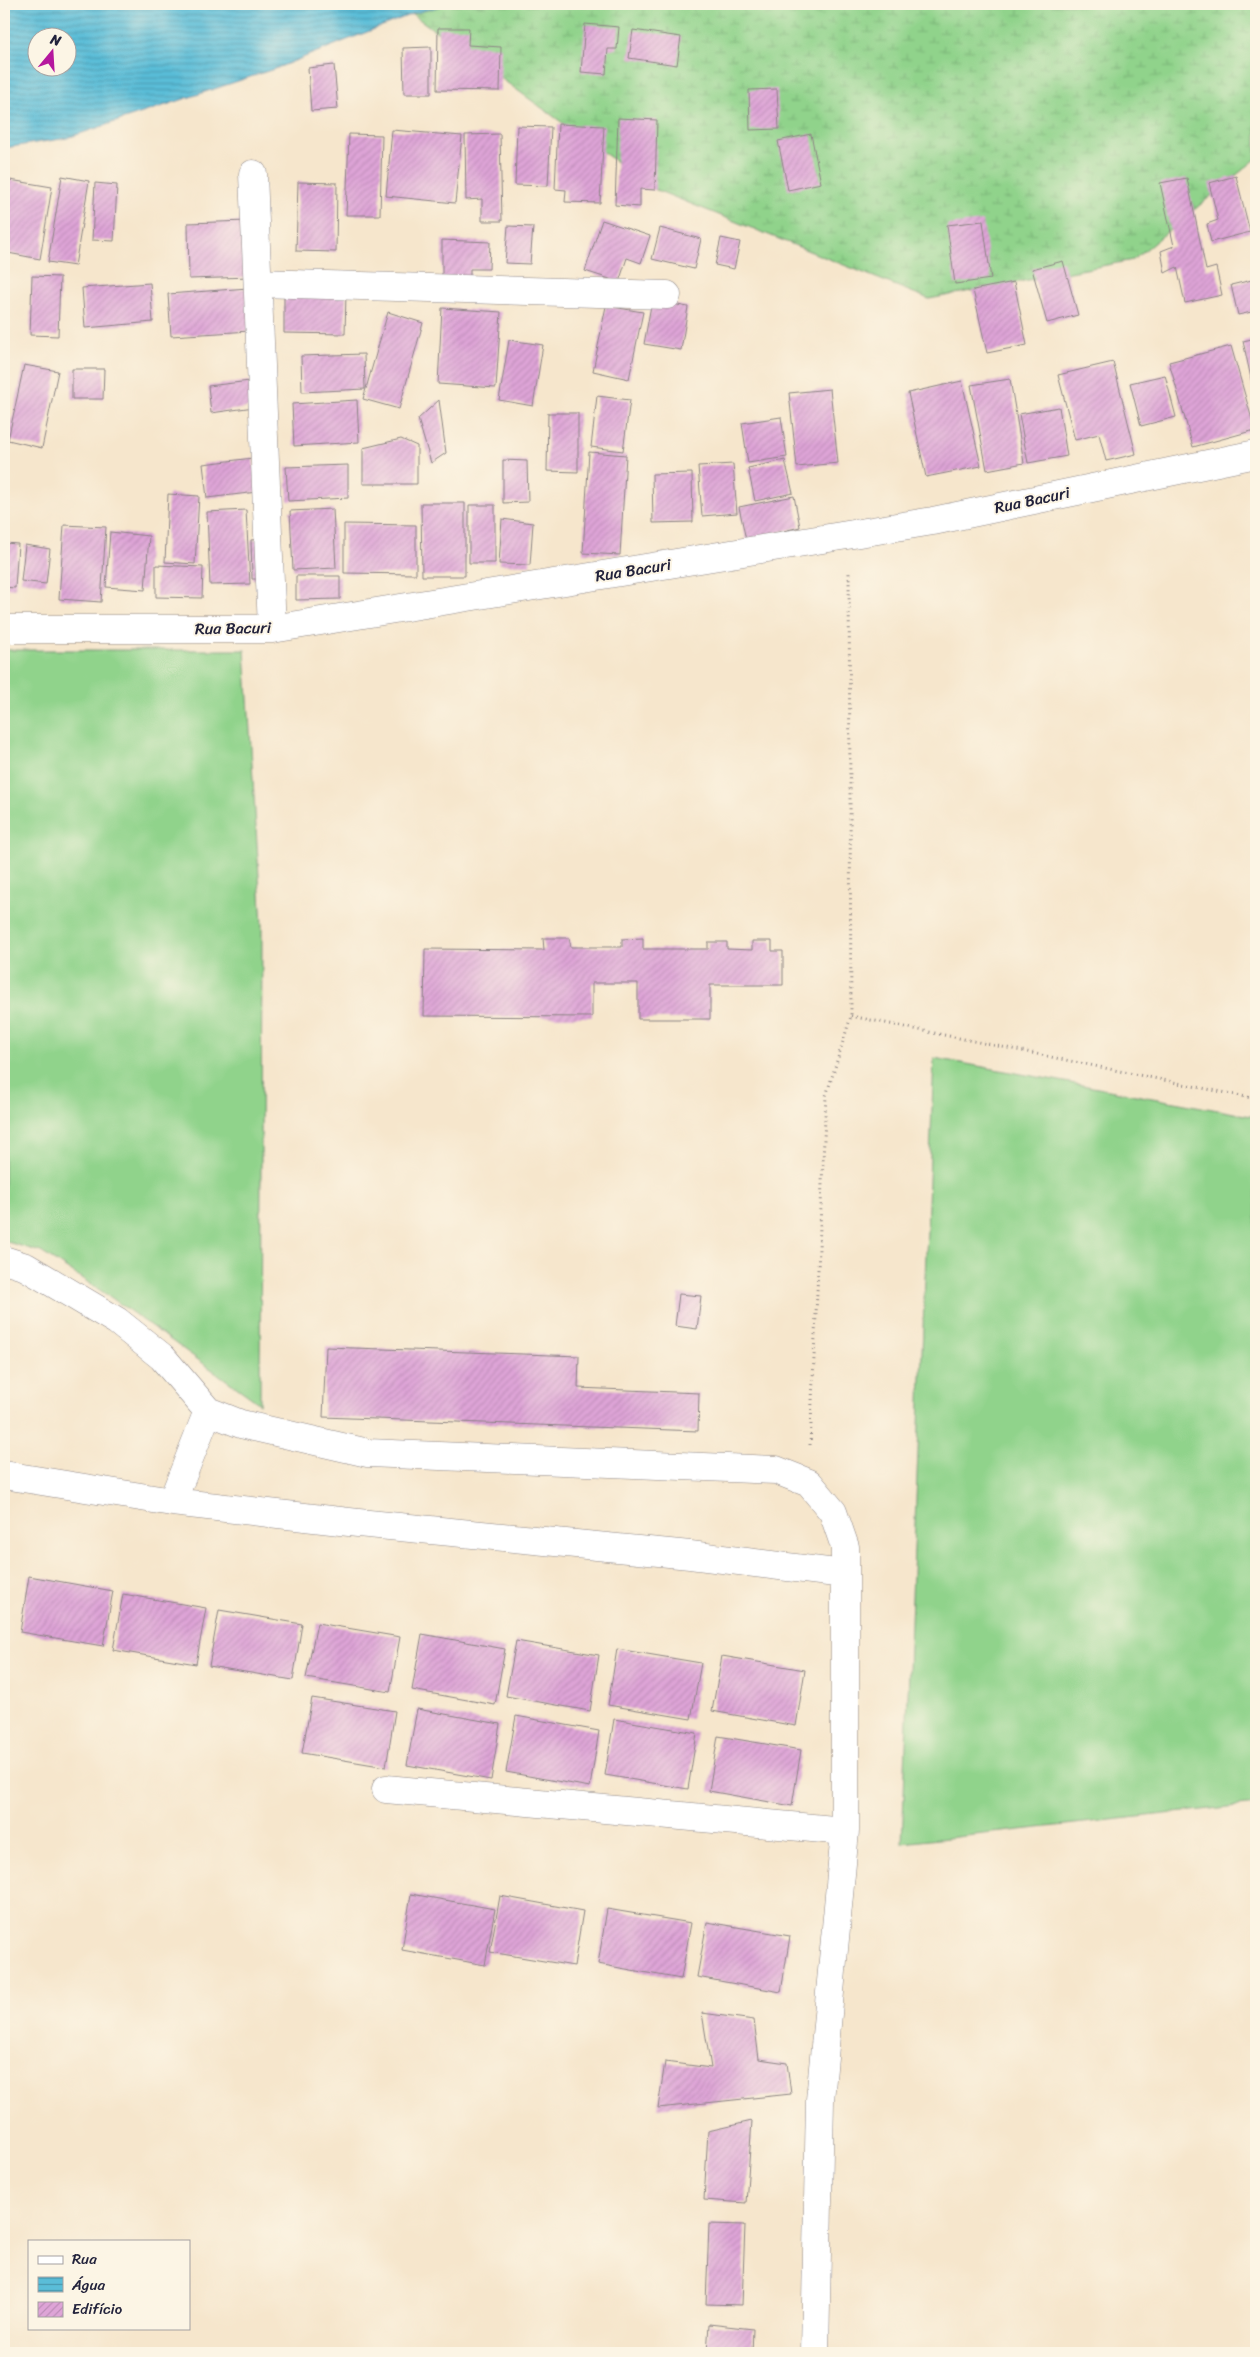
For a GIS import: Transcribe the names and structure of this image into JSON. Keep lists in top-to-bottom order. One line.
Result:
{"streets":{"street":["Rua Bacuri"]},"legend":["Rua","Água","Edifício"],"north":"top"}
